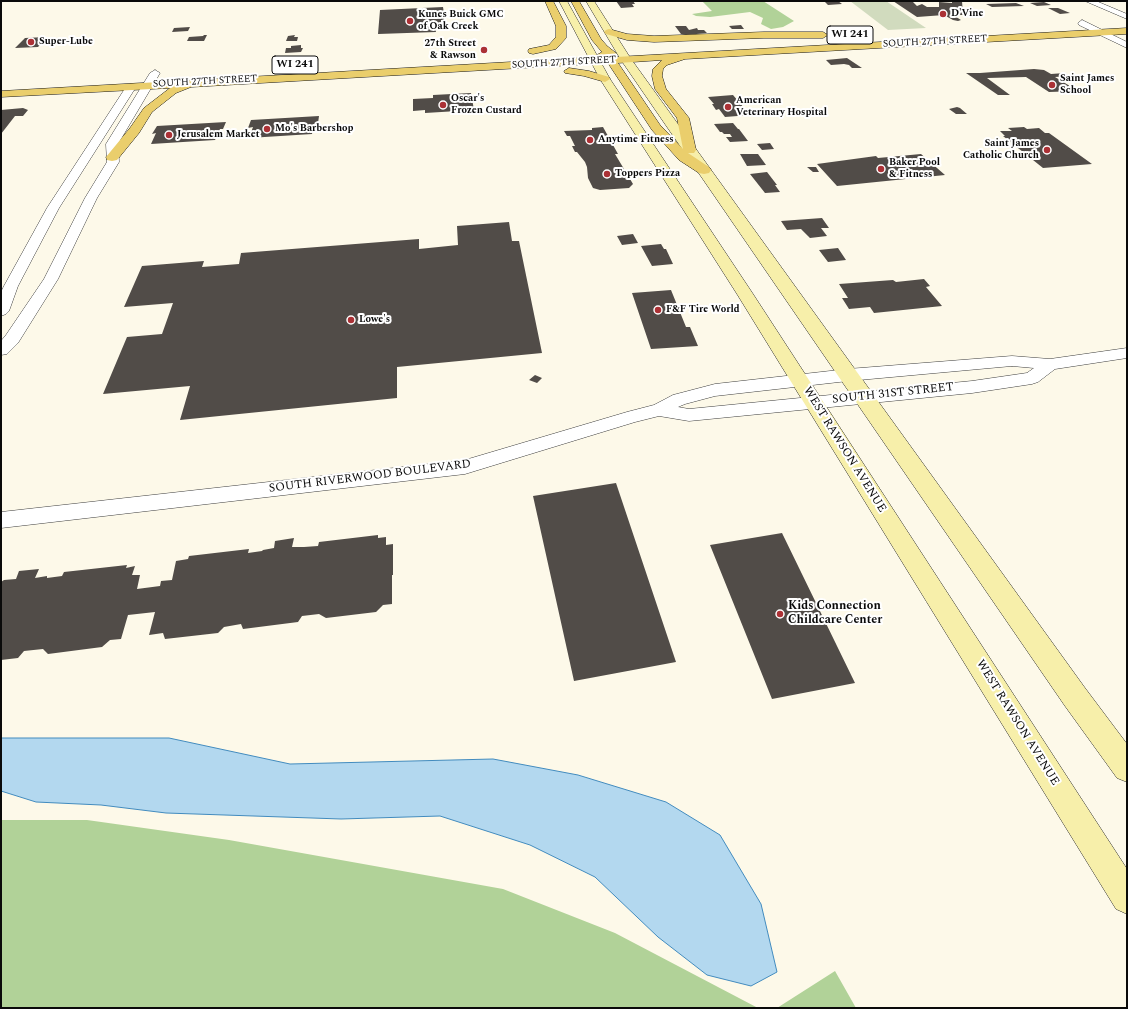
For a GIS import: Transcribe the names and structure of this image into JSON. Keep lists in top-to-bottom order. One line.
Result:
{"streets":{"main road":["WI 241","SOUTH 27TH STREET","WEST RAWSON AVENUE"],"street":["SOUTH 31ST STREET","SOUTH RIVERWOOD BOULEVARD"]},"crossings":[["SOUTH 27TH STREET","WEST RAWSON AVENUE"],["SOUTH 31ST STREET","WEST RAWSON AVENUE"],["SOUTH 31ST STREET","SOUTH RIVERWOOD BOULEVARD"],["WEST RAWSON AVENUE","SOUTH RIVERWOOD BOULEVARD"]],"places":["D'Vine","Kunes Buick GMC of Oak Creek","Super-Lube","27th Street & Rawson","Saint James School","Oscar's Frozen Custard","American Veterinary Hospital","Mo's Barbershop","Jerusalem Market","Anytime Fitness","Saint James Catholic Church","Baker Pool & Fitness","Toppers Pizza","F&F Tire World","Lowe's","Kids Connection Childcare Center"]}
